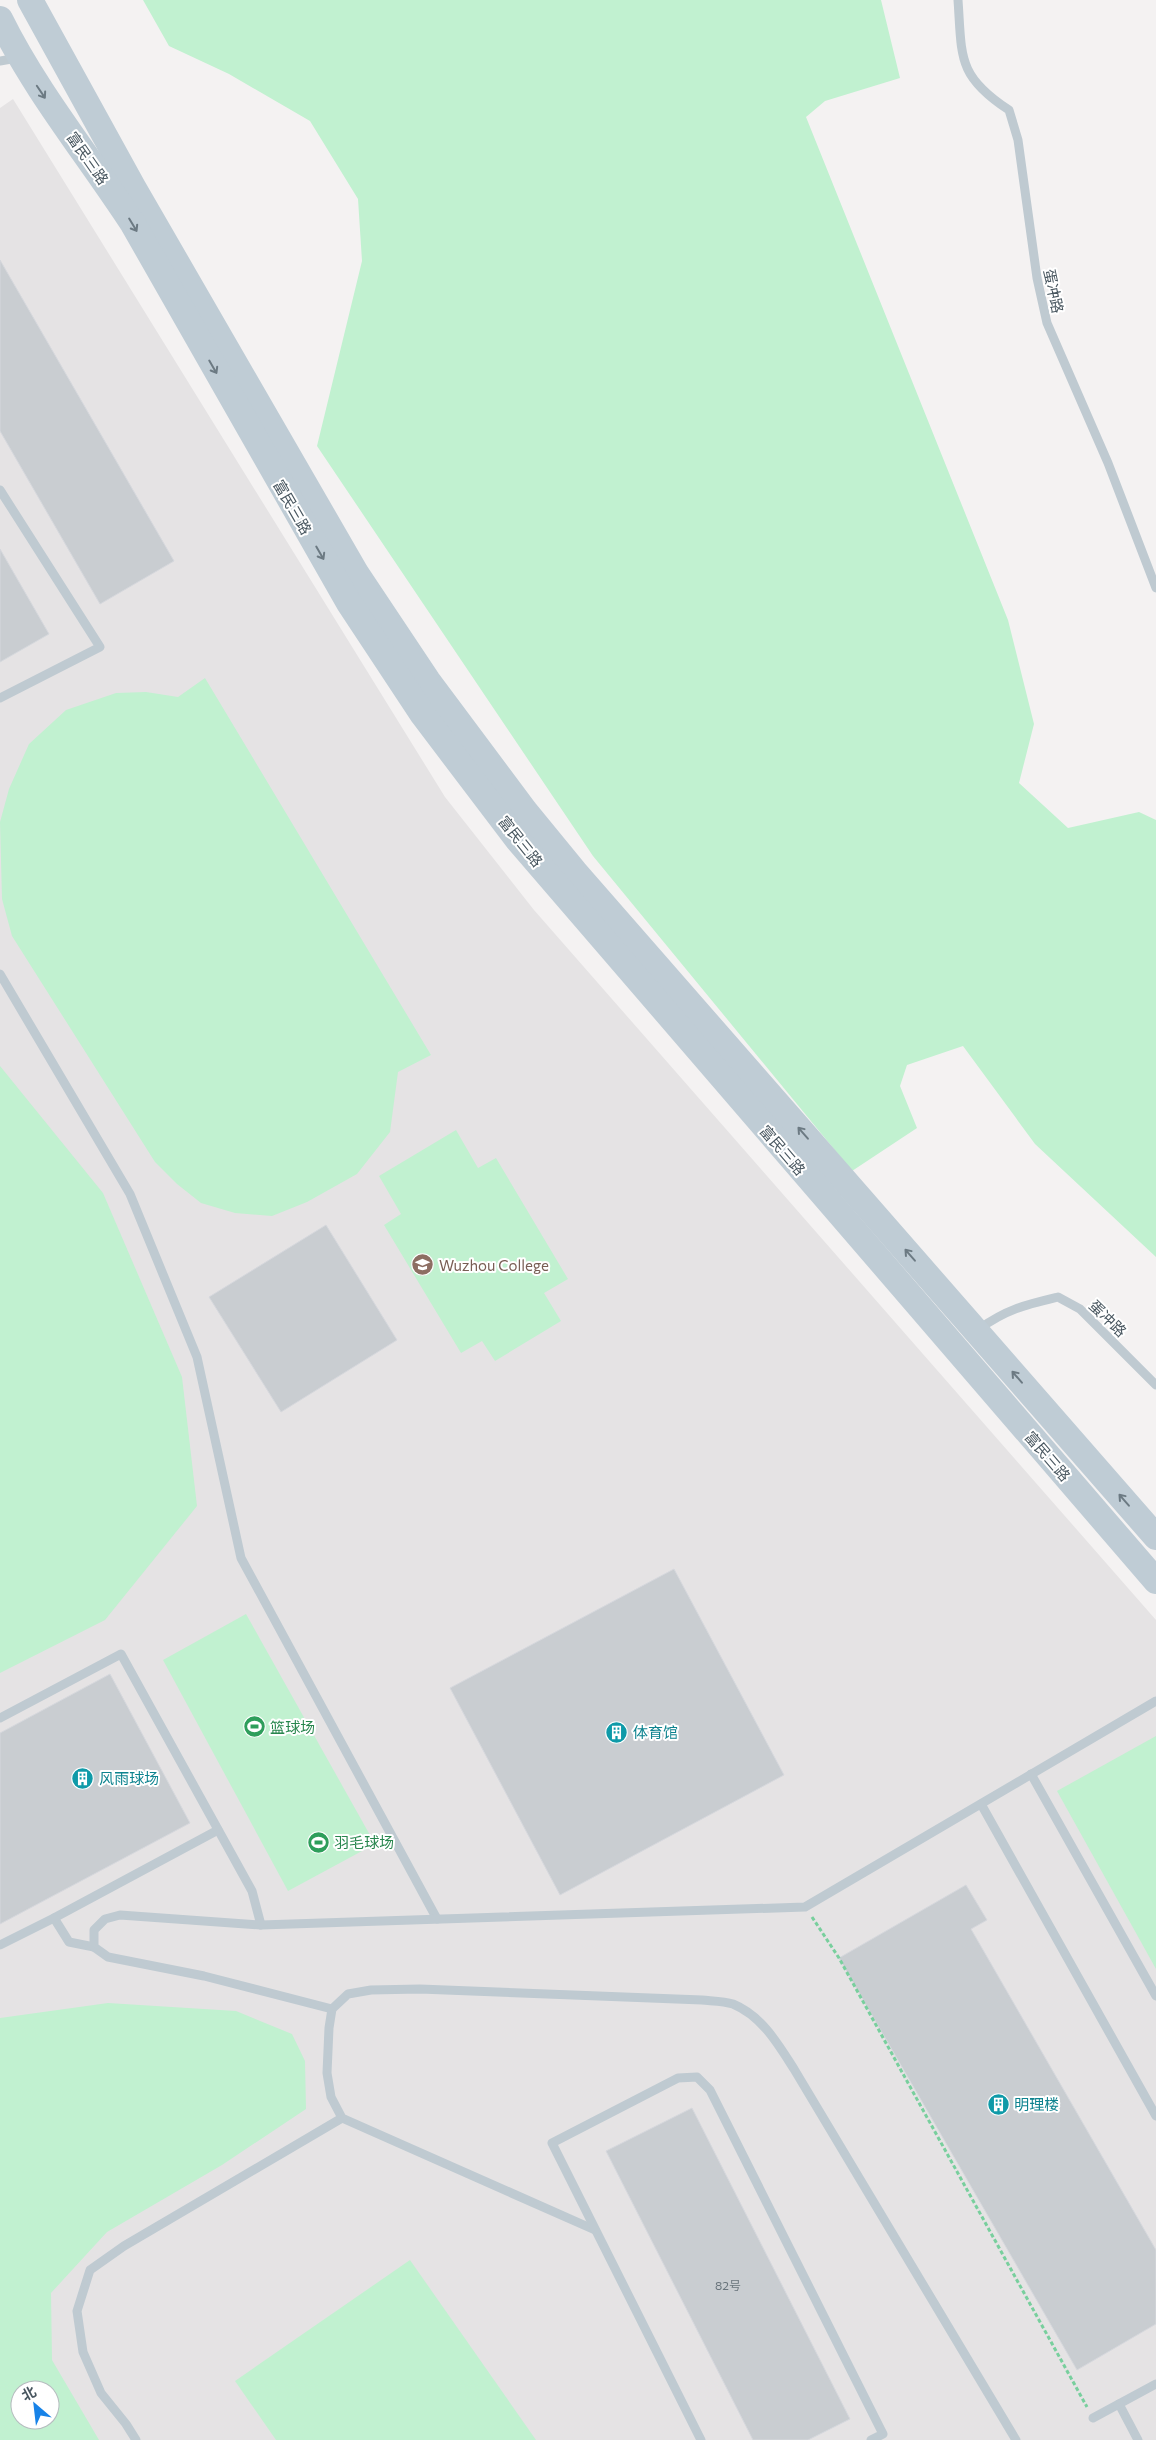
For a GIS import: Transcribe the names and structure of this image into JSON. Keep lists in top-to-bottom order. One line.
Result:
{"streets":{"main road":["富民三路"],"lane":["蛋冲路"]},"crossings":[["富民三路","蛋冲路"]],"places":{"school or university":["Wuzhou College"],"sports":["篮球场","羽毛球场"],"building":["体育馆","风雨球场","明理楼"]},"house_numbers":["82号"],"north":"top left"}
